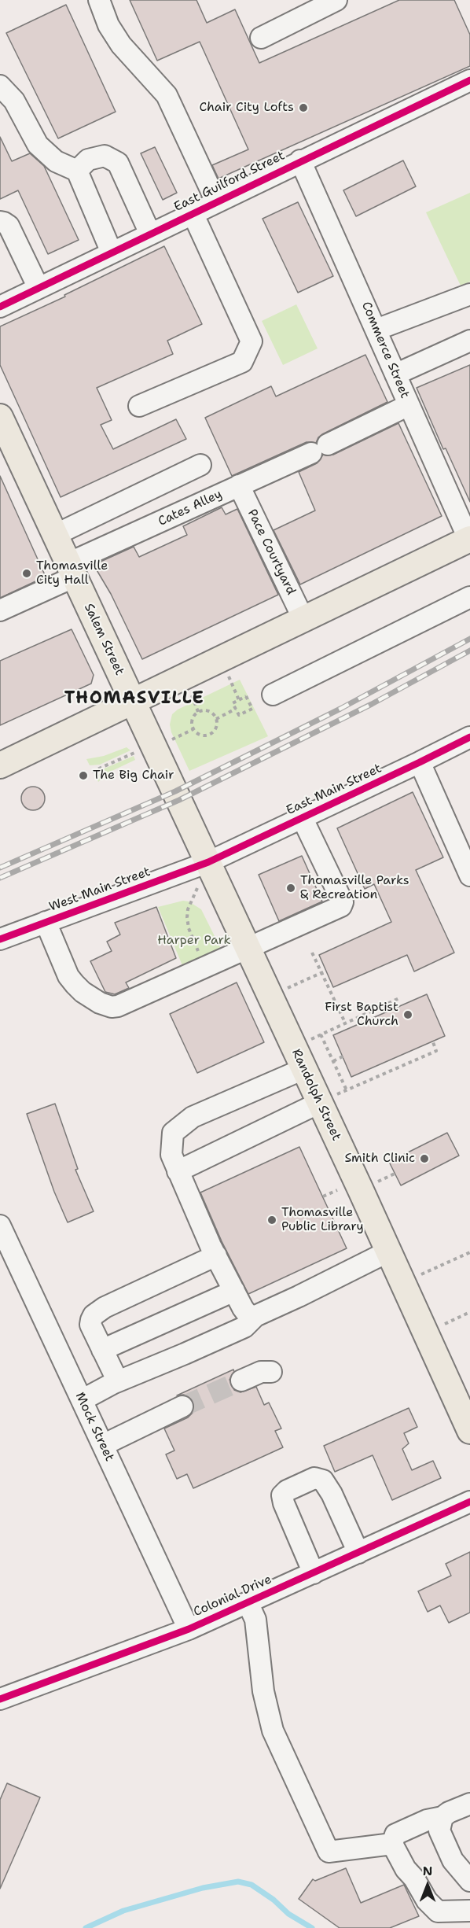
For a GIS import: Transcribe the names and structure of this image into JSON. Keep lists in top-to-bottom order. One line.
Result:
{"streets":{"main road":["Salem Street","Randolph Street"],"street":["East Guilford Street","Commerce Street","Cates Alley","Pace Courtyard","East Main Street","West Main Street","Mock Street","Colonial Drive"]},"crossings":[["East Guilford Street","Commerce Street"],["Commerce Street","Cates Alley"],["Cates Alley","Pace Courtyard"],["Cates Alley","Salem Street"],["Salem Street","East Main Street"],["Salem Street","West Main Street"],["Salem Street","Randolph Street"],["East Main Street","West Main Street"],["East Main Street","Randolph Street"],["West Main Street","Randolph Street"],["Mock Street","Colonial Drive"]],"districts":["THOMASVILLE"],"parks":["Harper Park"],"places":["Chair City Lofts","Thomasville City Hall","The Big Chair","Thomasville Parks & Recreation","First Baptist Church","Smith Clinic","Thomasville Public Library"],"north":"top"}
